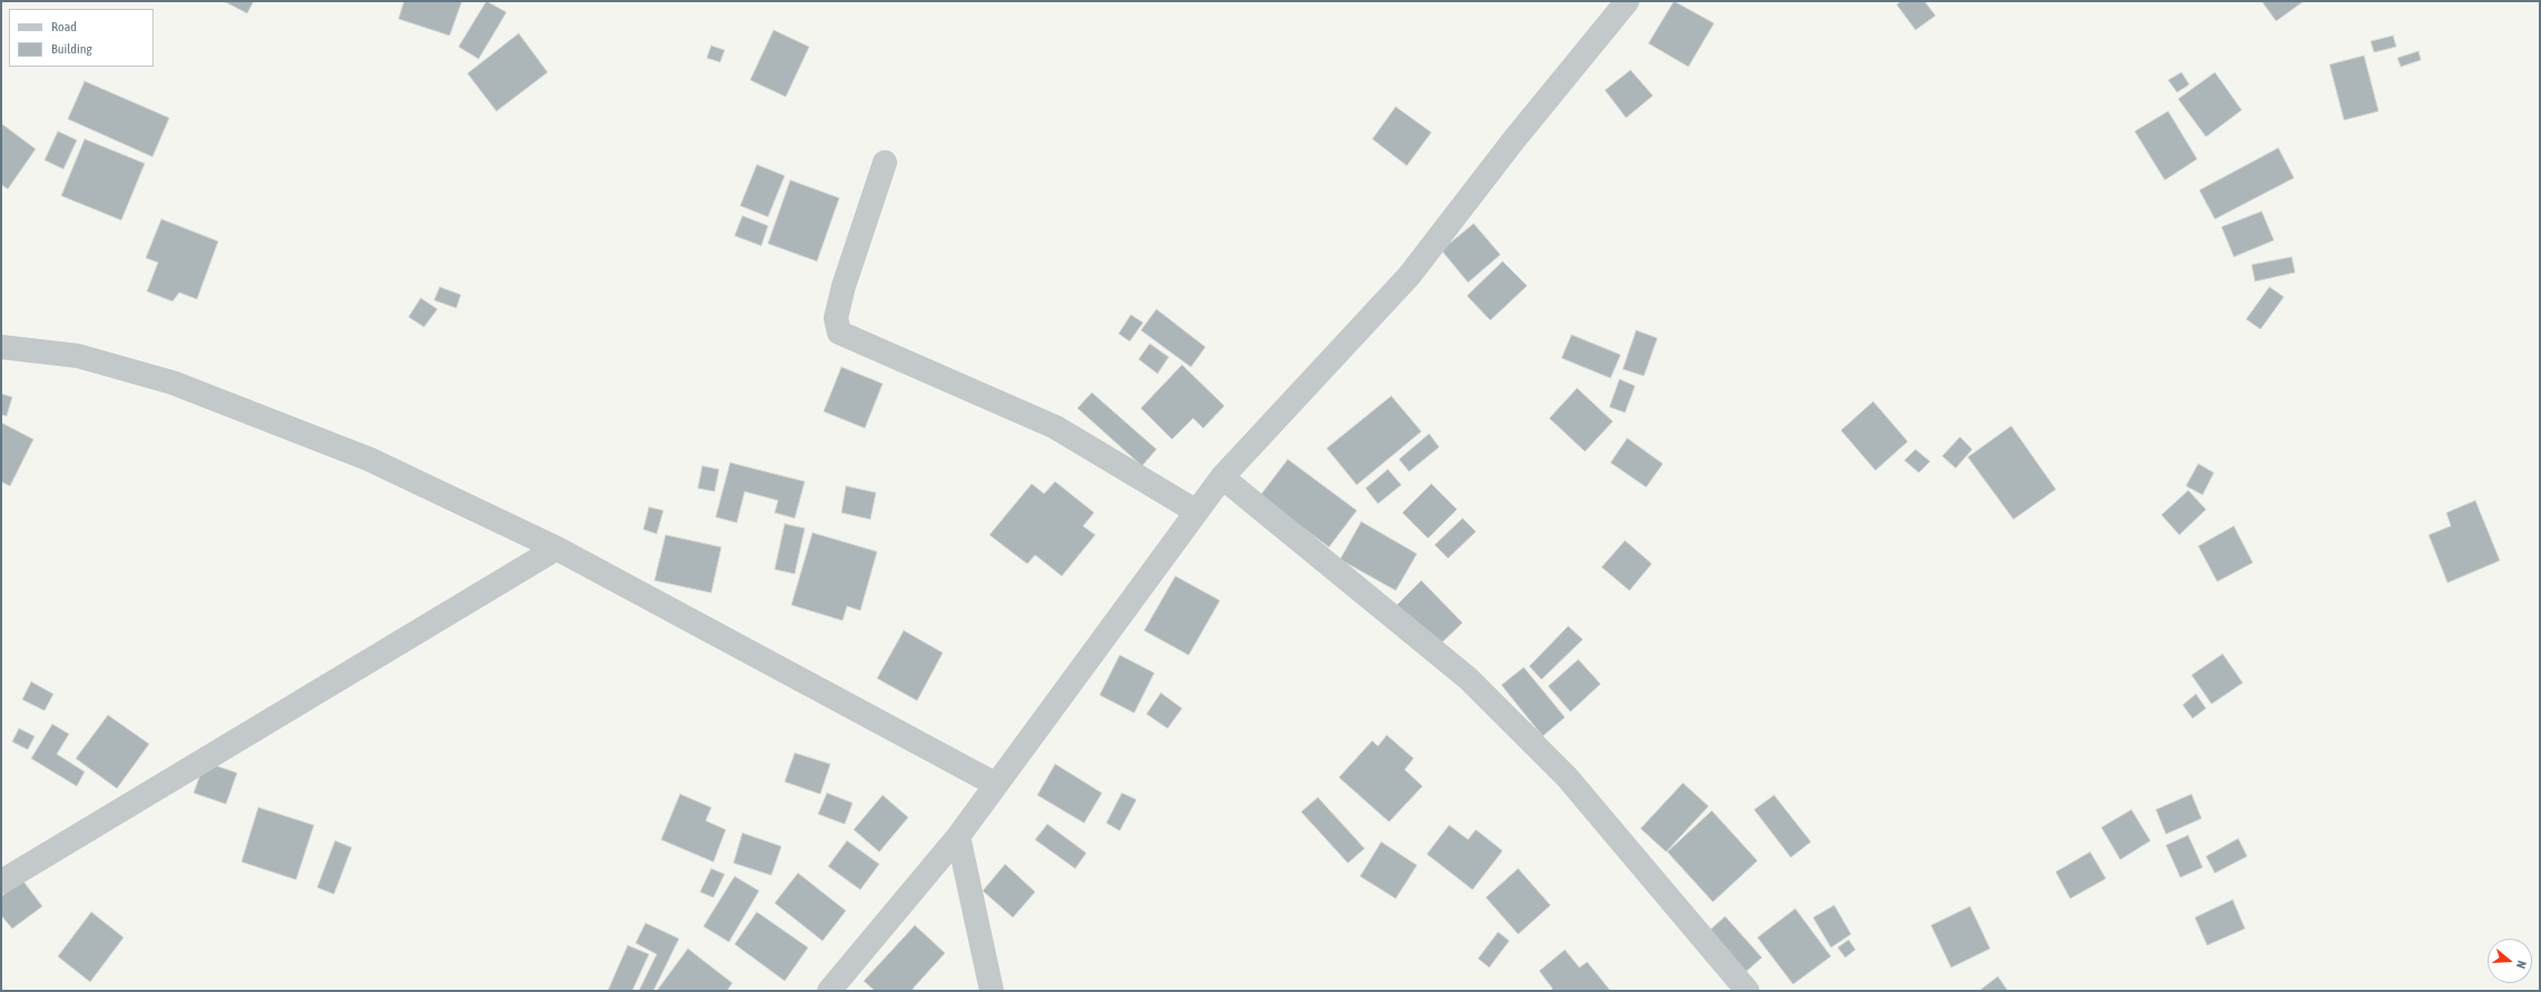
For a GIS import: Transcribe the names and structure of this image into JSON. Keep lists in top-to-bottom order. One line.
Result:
{"legend":["Road","Building"],"north":"right"}
